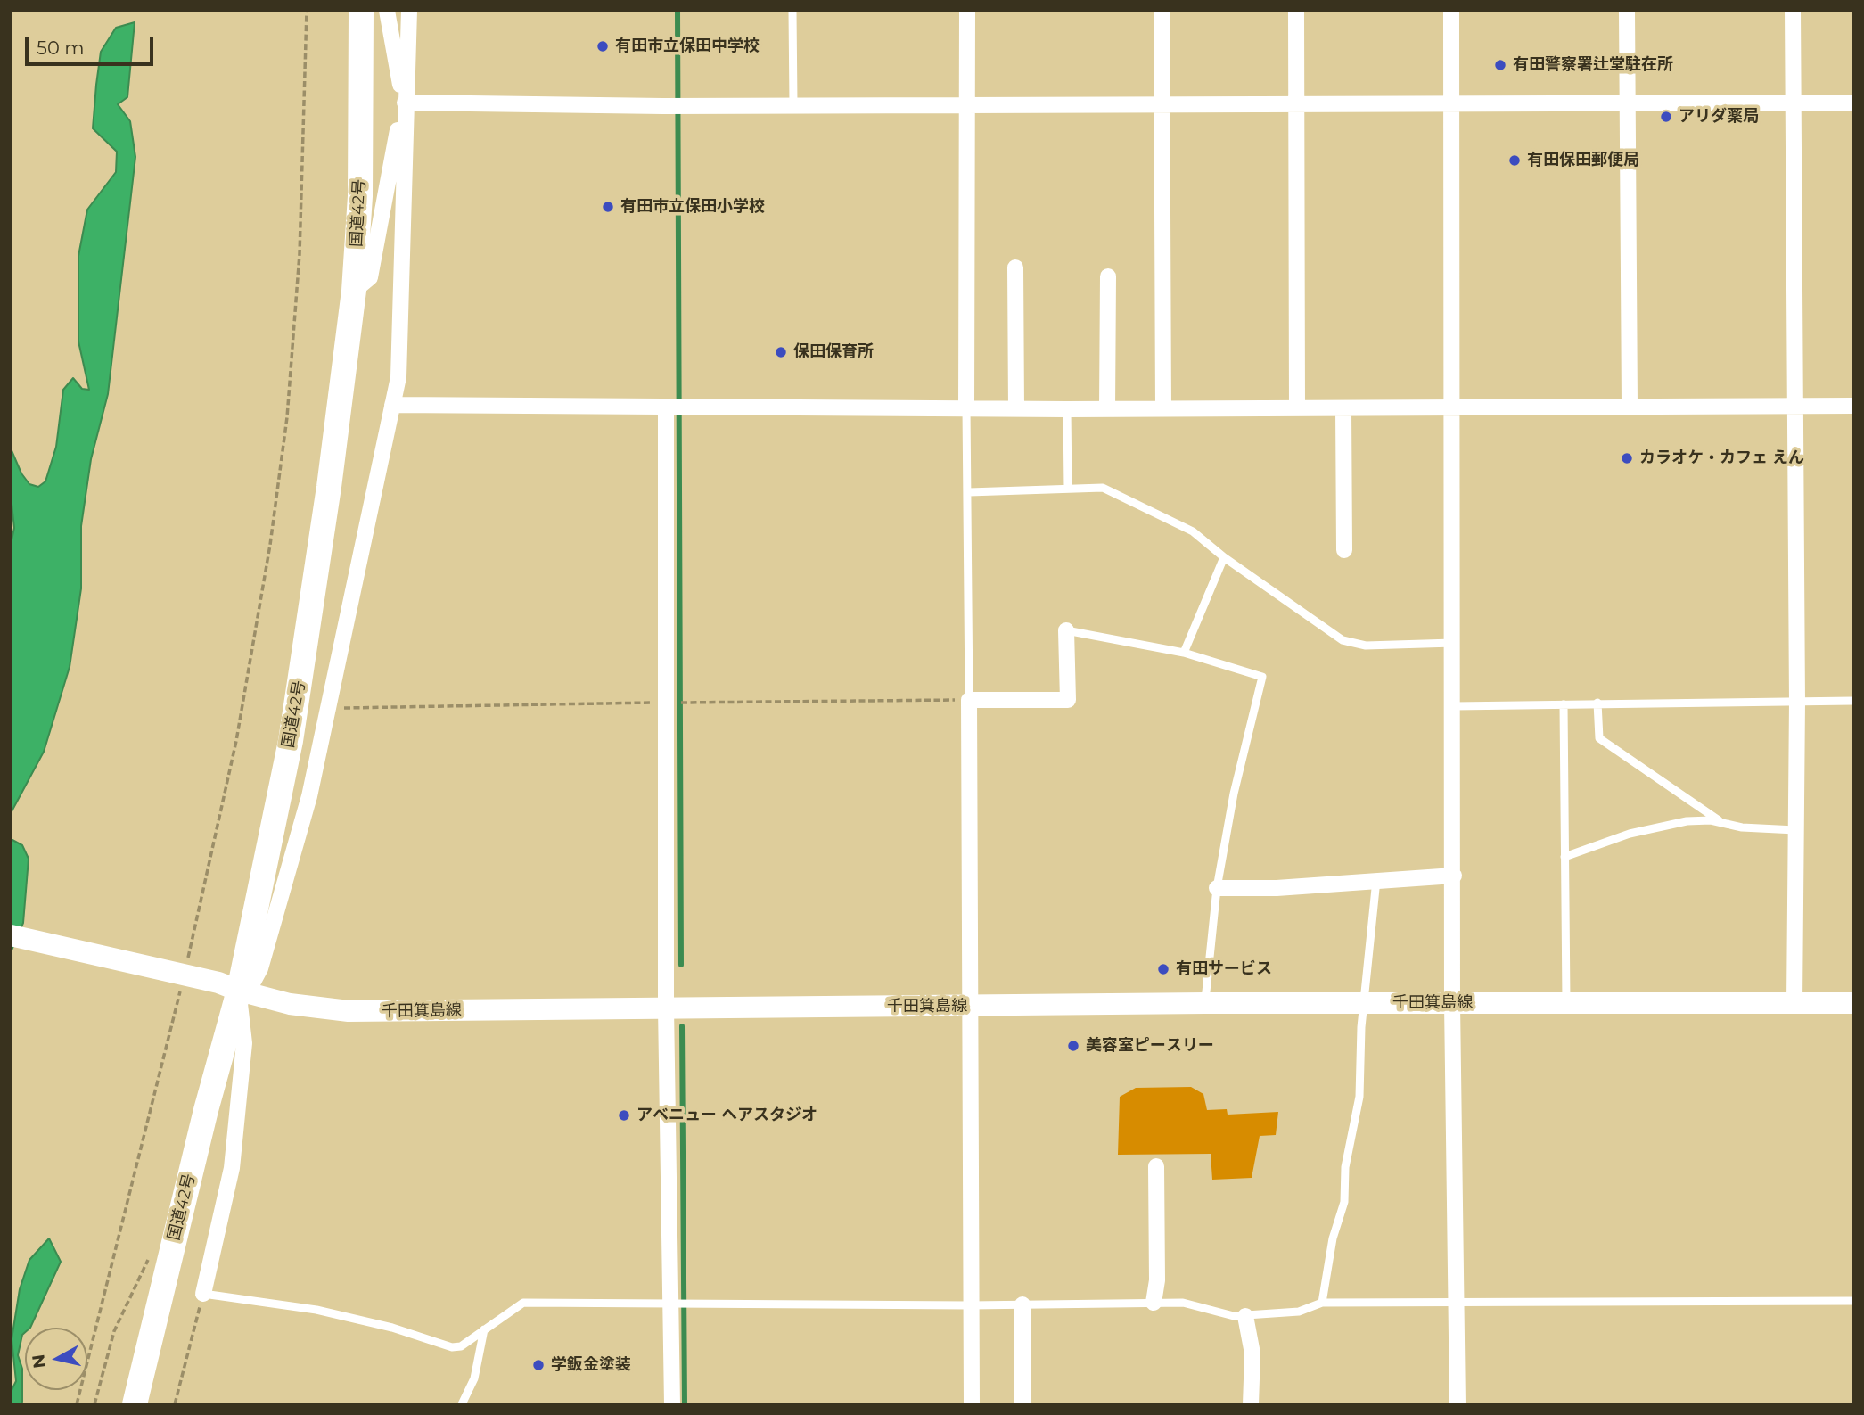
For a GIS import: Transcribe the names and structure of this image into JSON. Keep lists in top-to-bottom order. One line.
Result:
{"streets":{"highway":["国道42号"],"main road":["千田箕島線"]},"crossings":[["国道42号","千田箕島線"]],"places":["有田市立保田中学校","有田警察署辻堂駐在所","アリダ薬局","有田保田郵便局","有田市立保田小学校","保田保育所","カラオケ・カフェ えん","有田サービス","美容室ピースリー","アベニュー ヘアスタジオ","学鈑金塗装"],"scale_bar":"50 m","north":"left"}
